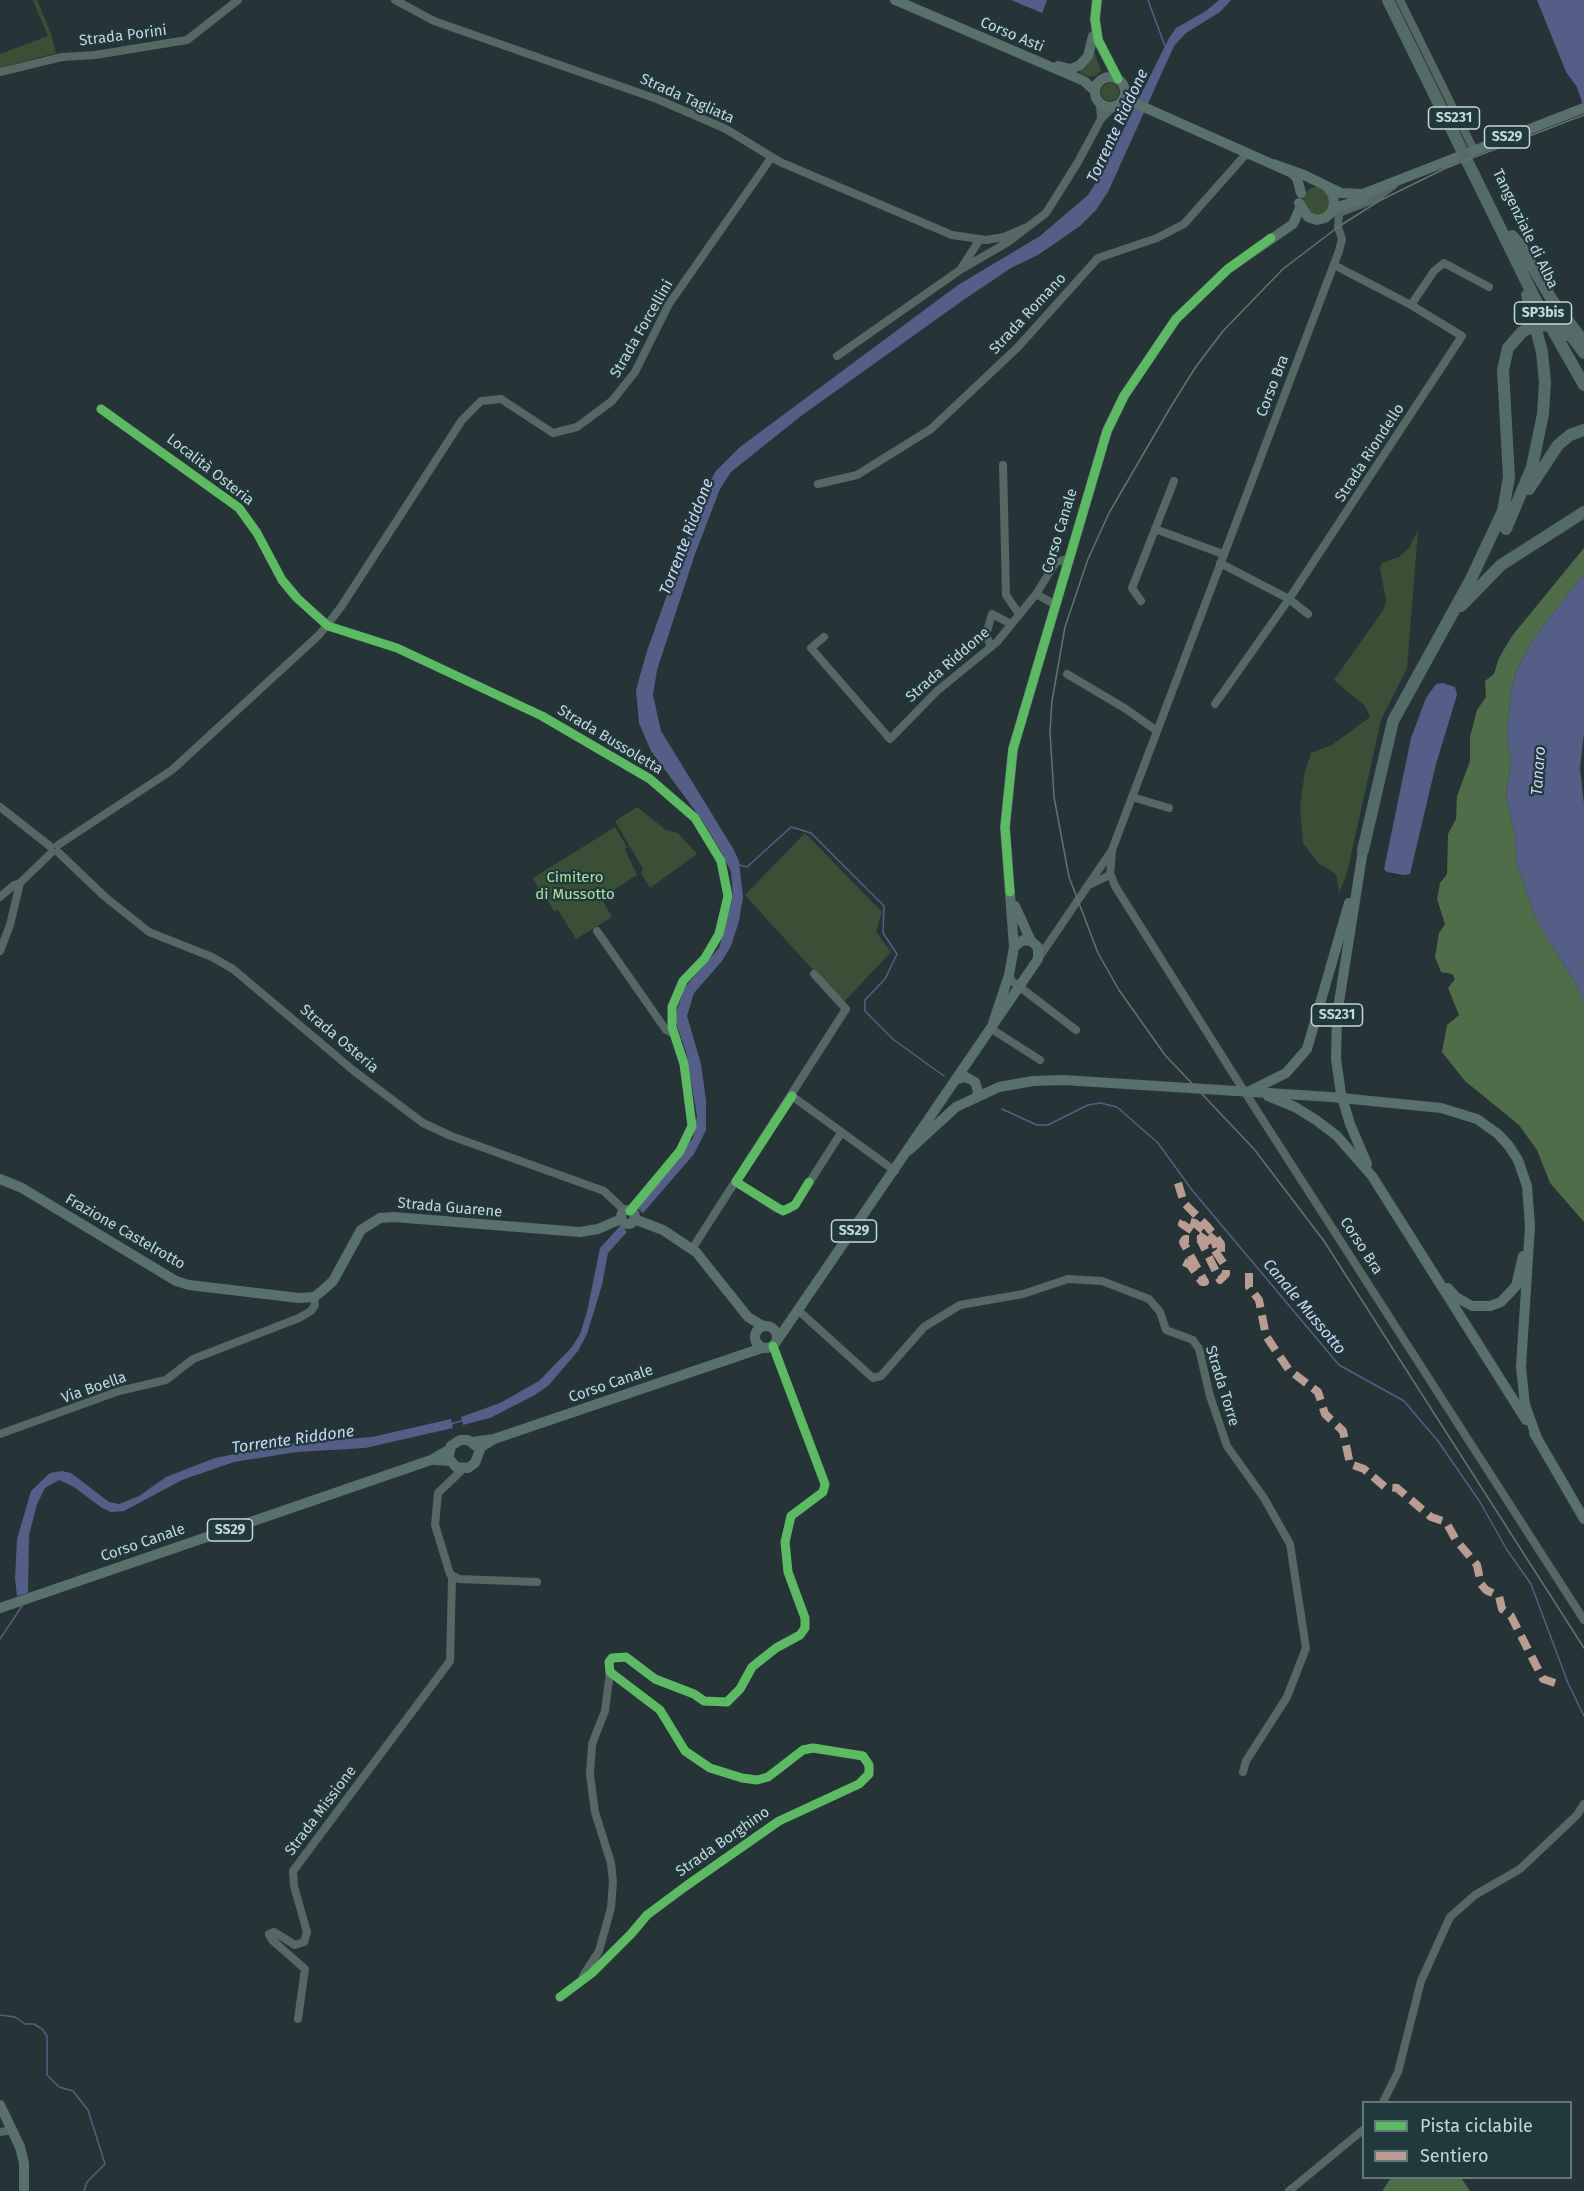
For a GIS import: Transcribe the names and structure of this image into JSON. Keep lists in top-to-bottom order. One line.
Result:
{"streets":{"highway":["SS231","Tangenziale di Alba","SP3bis"],"main road":["Corso Asti","SS29","Corso Canale","Strada Guarene","Frazione Castelrotto"],"street":["Strada Porini","Strada Tagliata","Strada Romano","Strada Forcellini","Corso Bra","Strada Riondello","Località Osteria","Strada Riddone","Strada Bussoletta","Strada Osteria","Strada Torre","Via Boella","Strada Missione","Strada Borghino"]},"crossings":[["Corso Asti","Strada Tagliata"],["Strada Tagliata","Strada Forcellini"],["SS231","Tangenziale di Alba"],["SS29","Corso Canale"],["Strada Forcellini","Località Osteria"],["Strada Forcellini","Strada Bussoletta"],["Corso Bra","Strada Riondello"],["Località Osteria","Strada Bussoletta"],["Corso Canale","Strada Riddone"],["Corso Canale","Strada Torre"],["Corso Canale","Strada Missione"],["Strada Bussoletta","Strada Osteria"],["Strada Bussoletta","Strada Guarene"],["Strada Osteria","Strada Guarene"],["Strada Guarene","Frazione Castelrotto"],["Strada Guarene","Via Boella"],["Frazione Castelrotto","Via Boella"]],"water":["Torrente Riddone","Tanaro","Canale Mussotto"],"parks":["Cimitero di Mussotto"],"legend":["Pista ciclabile","Sentiero"]}
